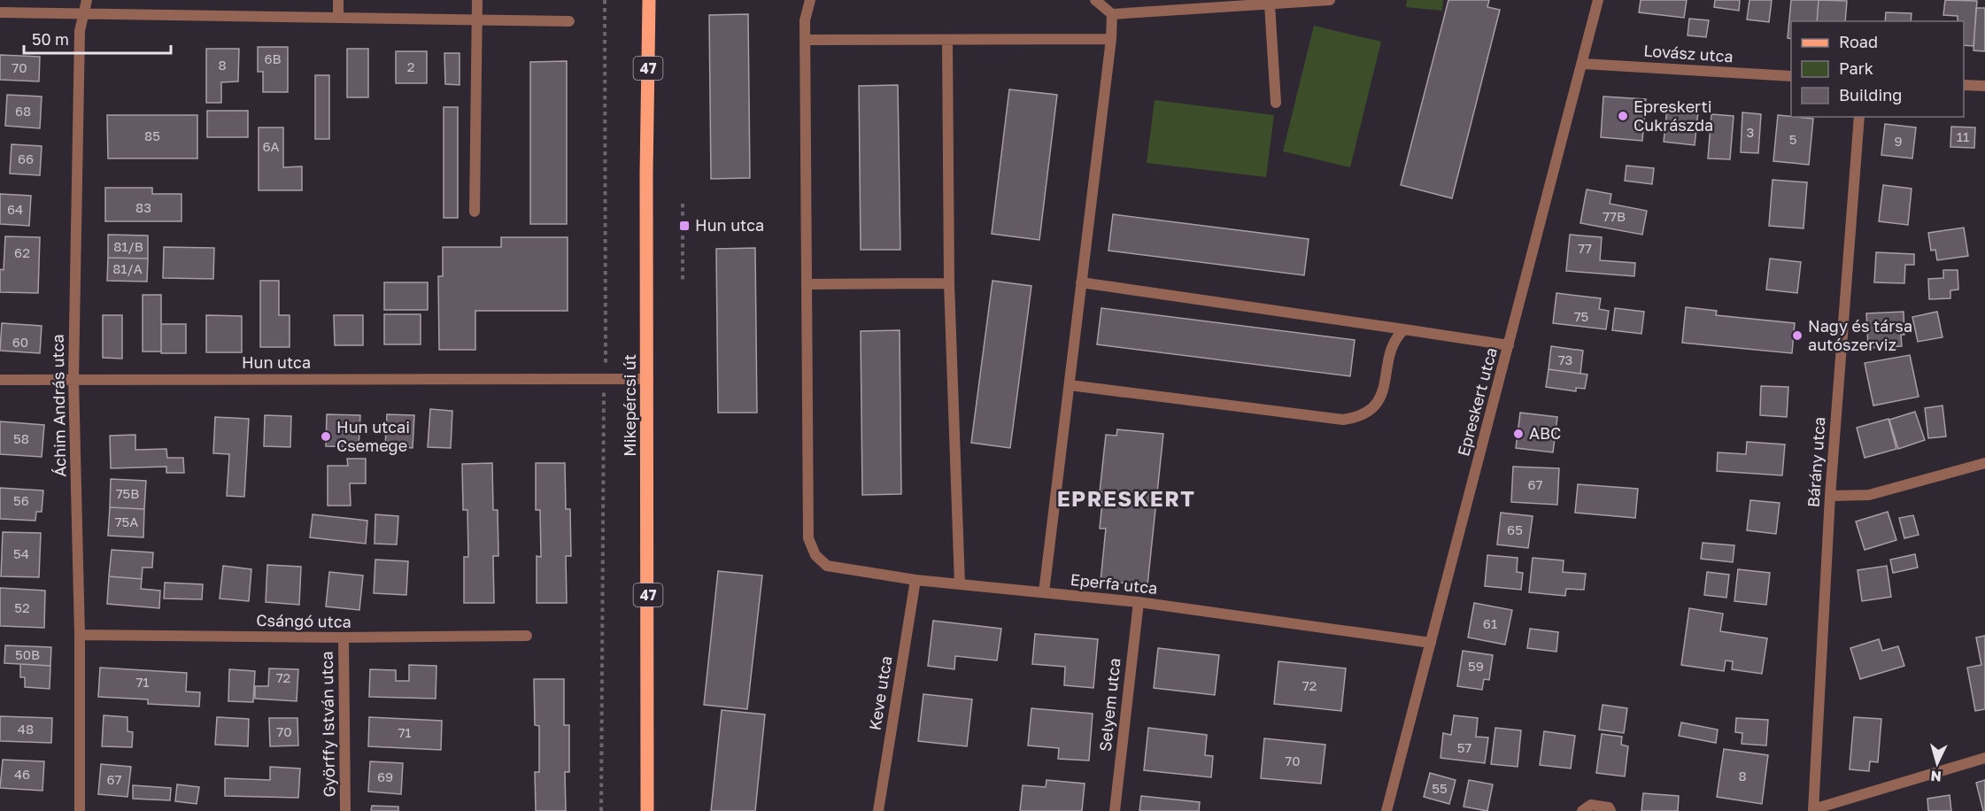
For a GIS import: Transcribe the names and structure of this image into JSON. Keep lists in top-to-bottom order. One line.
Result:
{"streets":{"main road":["47","Mikepércsi út"],"street":["Lovász utca","Hun utca","Epreskert utca","Áchim András utca","Bárány utca","Eperfa utca","Csángó utca","Keve utca","Selyem utca","Györffy István utca"]},"crossings":[["Lovász utca","Epreskert utca"],["Hun utca","Áchim András utca"],["Hun utca","Mikepércsi út"],["Epreskert utca","Eperfa utca"],["Áchim András utca","Csángó utca"],["Eperfa utca","Keve utca"],["Eperfa utca","Selyem utca"],["Csángó utca","Györffy István utca"]],"districts":["EPRESKERT"],"places":{"other":["Epreskerti Cukrászda","Nagy és társa autószerviz","ABC","Hun utcai Csemege"],"transit":["Hun utca"]},"house_numbers":["6B","8","2","70","68","3","85","11","5","9","6A","66","83","64","77B","81/B","77","62","81/A","75","60","73","58","67","75B","56","75A","65","54","52","61","50B","59","72","71","72","48","70","71","57","70","46","8","69","67","55"],"legend":["Road","Park","Building"],"scale_bar":"50 m","north":"bottom"}
